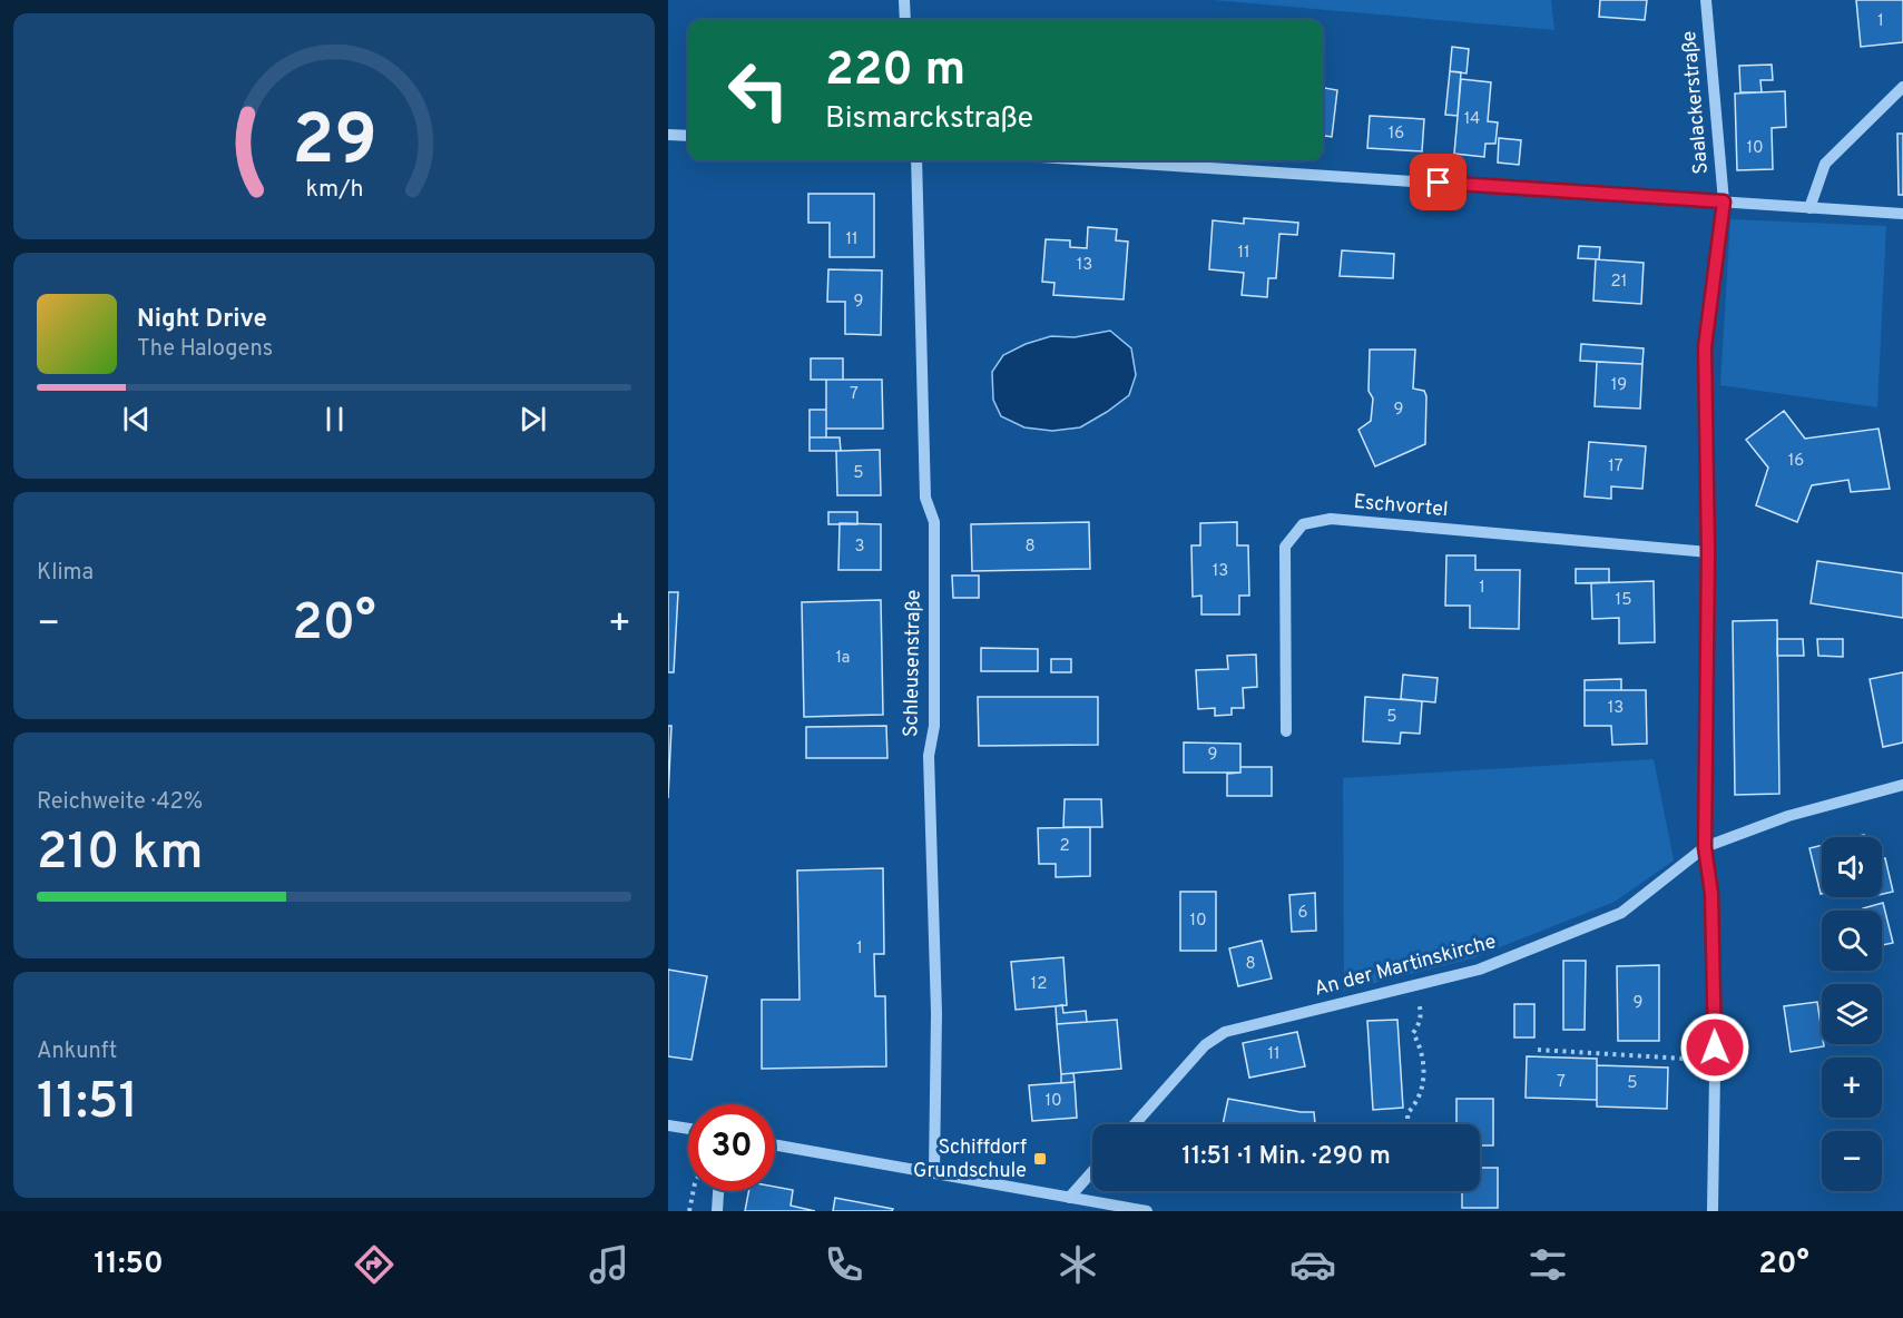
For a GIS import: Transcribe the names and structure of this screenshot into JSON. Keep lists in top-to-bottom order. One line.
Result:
{"streets":{"street":["Saalackerstraße","Eschvortel","Schleusenstraße","An der Martinskirche"]},"crossings":[["Saalackerstraße","Eschvortel"],["Saalackerstraße","An der Martinskirche"]],"places":{"transit":["Schiffdorf Grundschule"]},"house_numbers":["1","14","16","10","11","11","13","21","9","19","7","9","16","17","5","3","8","13","1","15","1a","13","5","9","2","6","10","1","8","12","9","11","7","5","10"],"page":{"turn":["220 m","Bismarckstraße"],"song":["Night Drive","The Halogens"],"tile":["Klima",["Reichweite · 42%","210 km"],["Ankunft","11:51"]],"heat":["−","20°","+"],"map_buttons":["+","−"],"limit":"30","trip":"11:51 · 1 Min. · 290 m","tabs":["11:50","20°"],"gauge":["29","km/h"]}}
